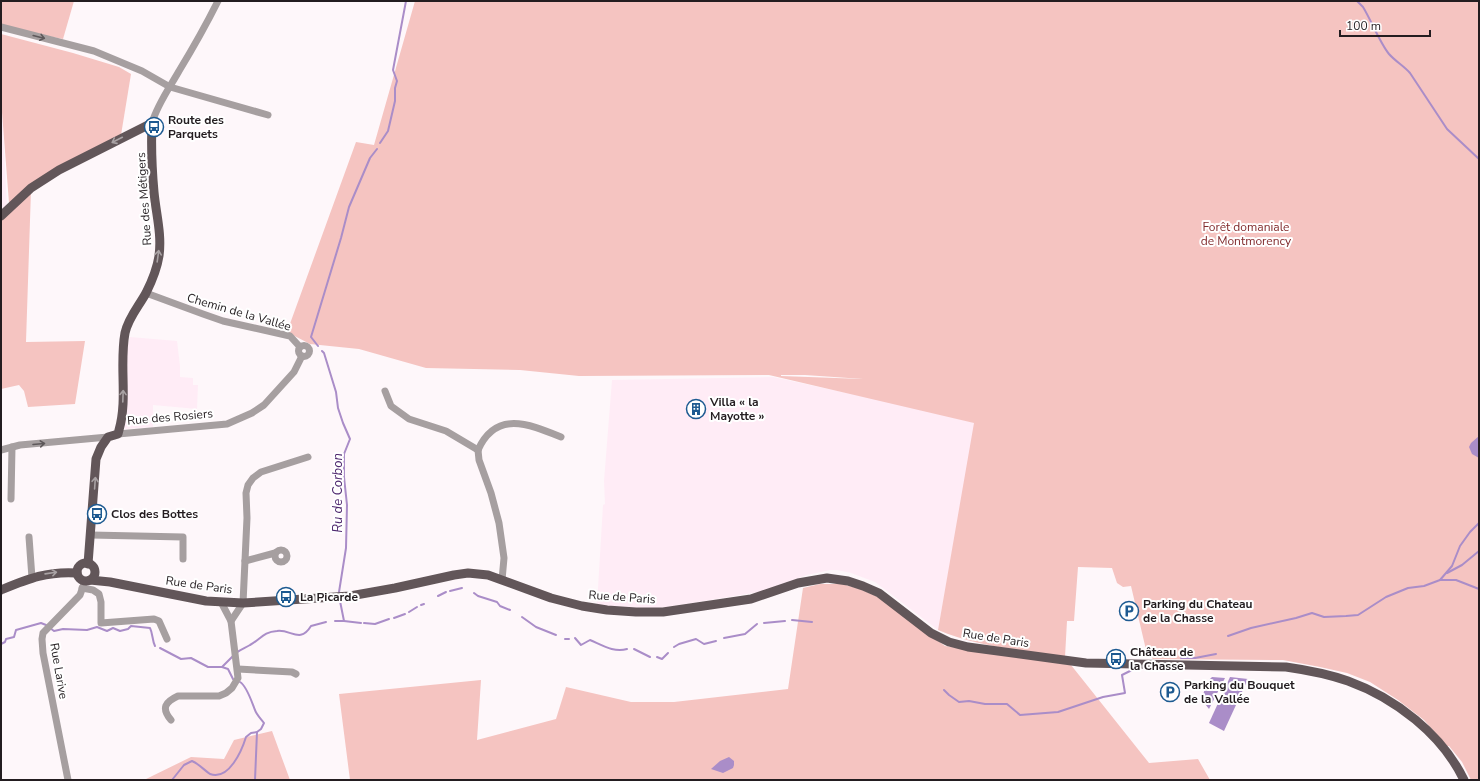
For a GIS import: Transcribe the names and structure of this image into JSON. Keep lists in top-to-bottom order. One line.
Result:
{"streets":{"main road":["Rue des Métigers","Rue des Rosiers","Rue de Paris"],"street":["Chemin de la Vallée","Rue Larive"]},"crossings":[["Rue des Métigers","Chemin de la Vallée"],["Rue des Métigers","Rue des Rosiers"],["Chemin de la Vallée","Rue des Rosiers"],["Rue de Paris","Rue Larive"]],"one_way":["Rue des Métigers"],"water":["Ru de Corbon"],"parks":["Forêt domaniale de Montmorency"],"places":{"bus stop":["Route des Parquets","Clos des Bottes","La Picarde","Château de la Chasse"],"building":["Villa « la Mayotte »"],"parking":["Parking du Chateau de la Chasse","Parking du Bouquet de la Vallée"]},"scale_bar":"100 m"}
